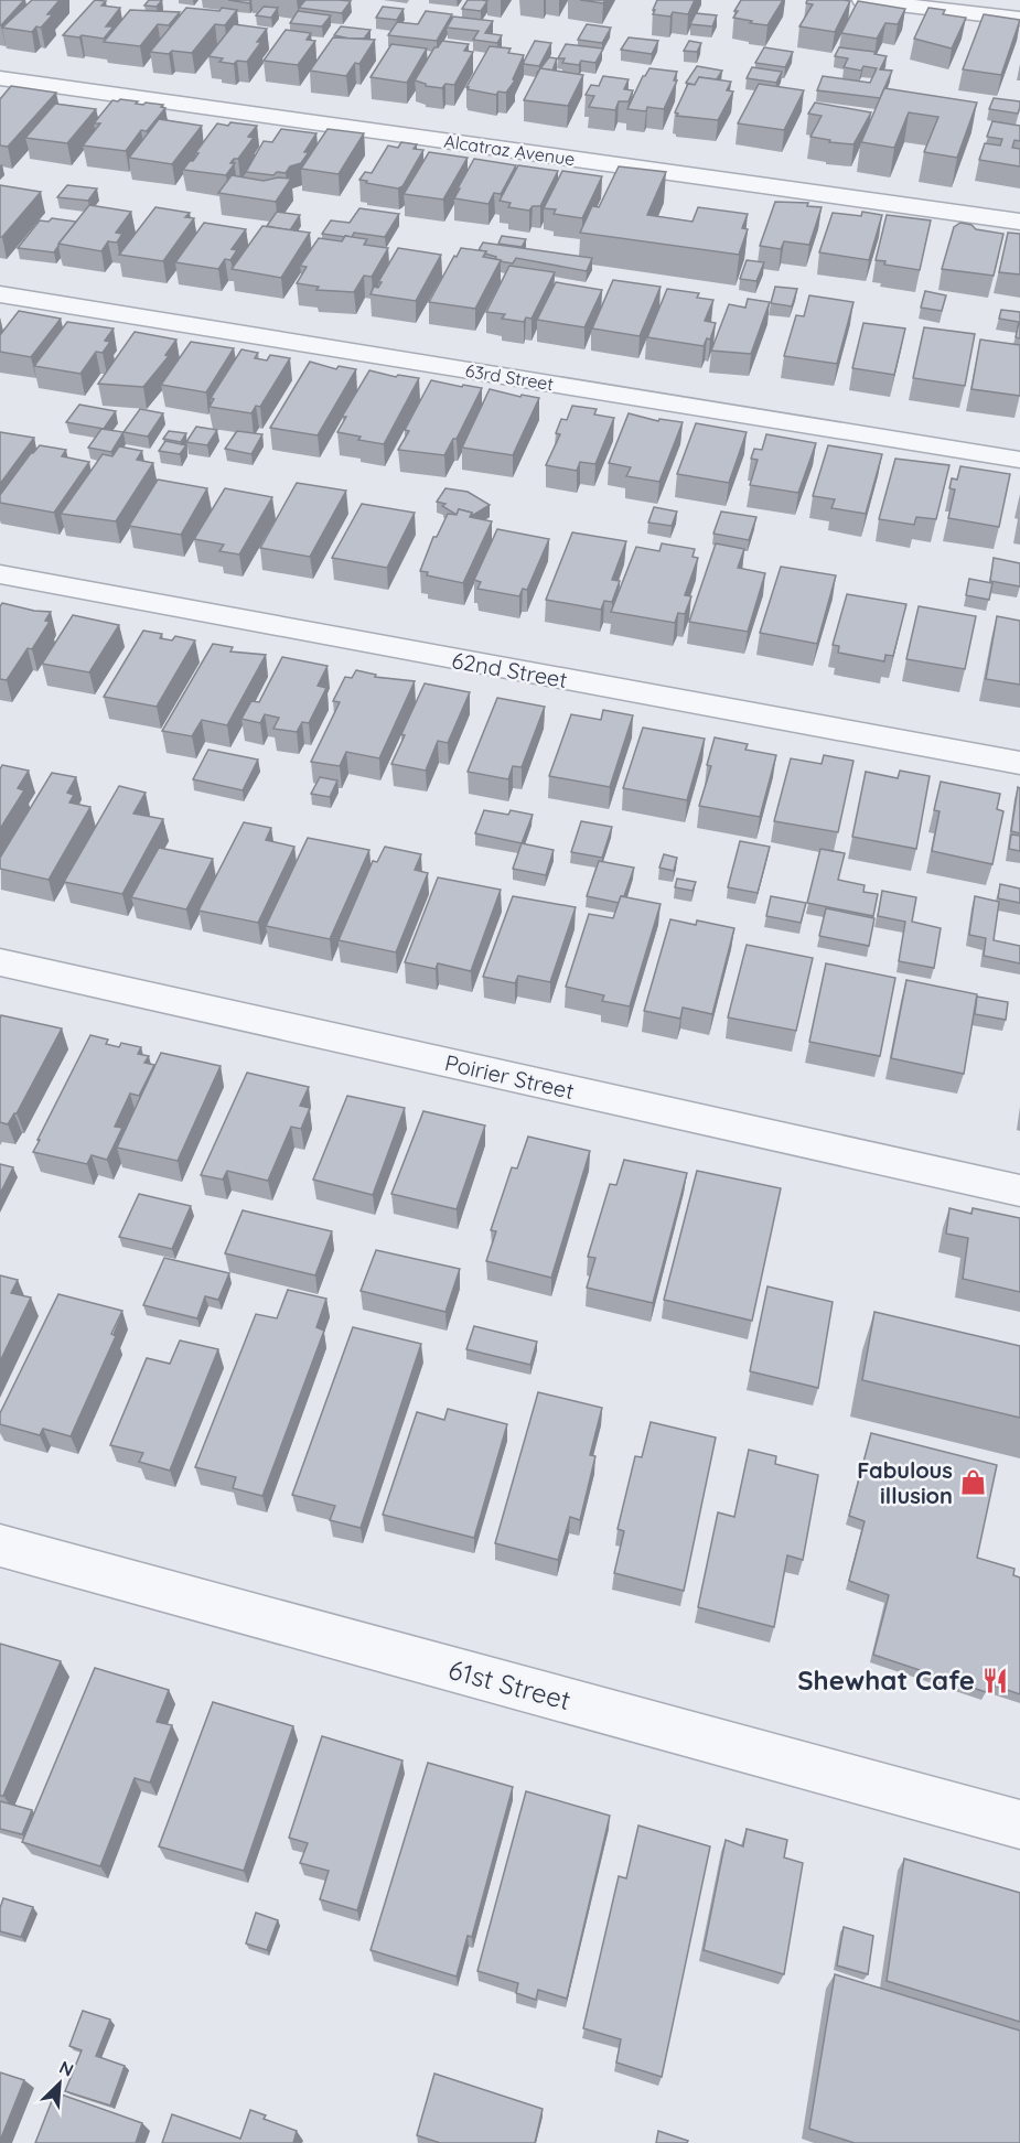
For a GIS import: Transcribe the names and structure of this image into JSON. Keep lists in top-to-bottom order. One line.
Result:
{"streets":{"street":["Alcatraz Avenue","63rd Street","62nd Street","Poirier Street","61st Street"]},"places":{"shop":["Fabulous illusion"],"restaurant":["Shewhat Cafe"]},"north":"top right"}
